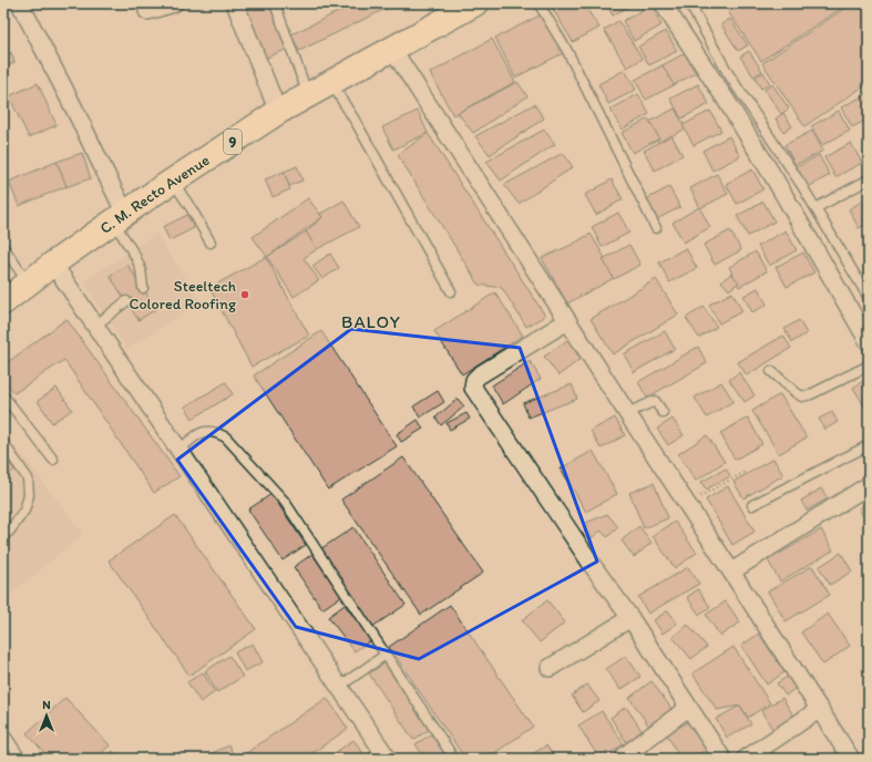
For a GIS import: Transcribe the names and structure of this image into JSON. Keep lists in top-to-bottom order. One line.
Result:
{"streets":{"highway":["9","C. M. Recto Avenue"]},"districts":["BALOY"],"places":["Steeltech Colored Roofing"],"north":"top"}
